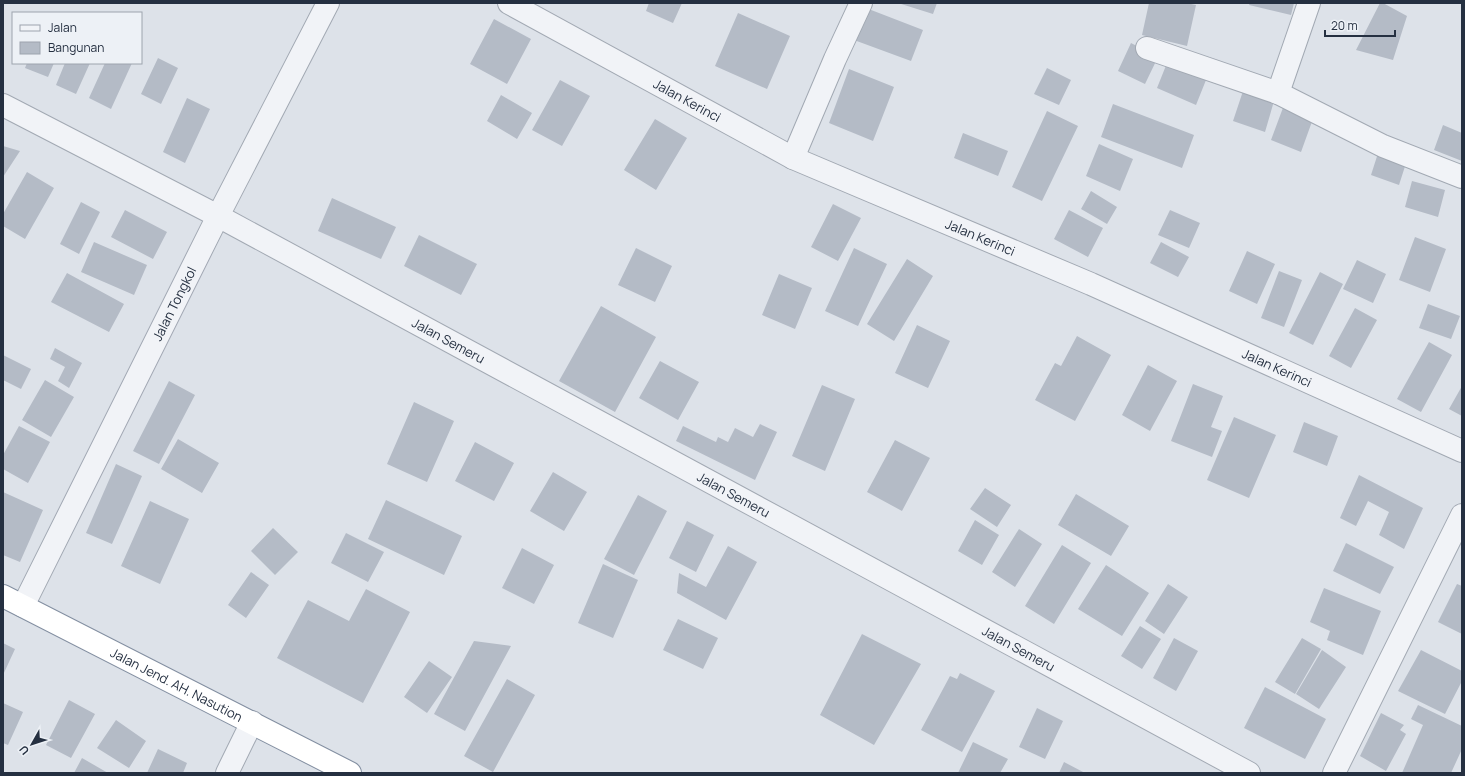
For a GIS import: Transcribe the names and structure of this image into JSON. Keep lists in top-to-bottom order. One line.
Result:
{"streets":{"highway":["Jalan Jend. AH. Nasution"],"street":["Jalan Kerinci","Jalan Tongkol","Jalan Semeru"]},"crossings":[["Jalan Tongkol","Jalan Semeru"],["Jalan Tongkol","Jalan Jend. AH. Nasution"]],"legend":["Jalan","Bangunan"],"scale_bar":"20 m","north":"bottom left"}
